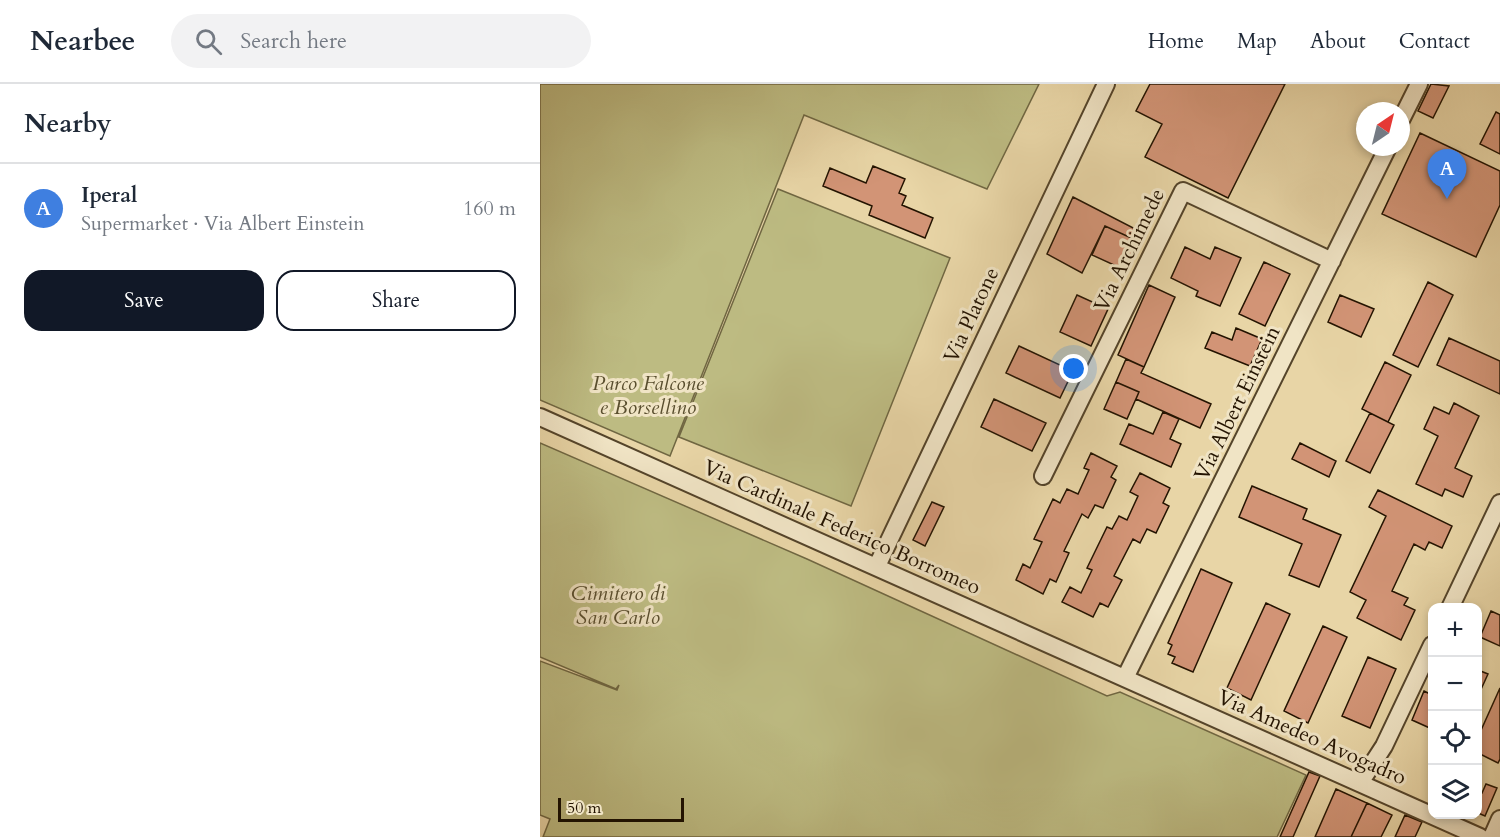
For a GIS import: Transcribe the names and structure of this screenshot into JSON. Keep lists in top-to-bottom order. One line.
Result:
{"streets":{"street":["Via Archimede","Via Platone","Via Albert Einstein","Via Cardinale Federico Borromeo","Via Amedeo Avogadro"]},"crossings":[["Via Archimede","Via Albert Einstein"],["Via Platone","Via Cardinale Federico Borromeo"],["Via Albert Einstein","Via Cardinale Federico Borromeo"],["Via Albert Einstein","Via Amedeo Avogadro"],["Via Cardinale Federico Borromeo","Via Amedeo Avogadro"]],"parks":["Parco Falcone e Borsellino","Cimitero di San Carlo"],"scale_bar":"50 m","north":"top right","page":{"header":"Nearbee","search":"Search here","nav":["Home","Map","About","Contact"],"heading":"Nearby","pins":"A","list":[{"mark":"A","name":"Iperal","note":"Supermarket · Via Albert Einstein","value":"160 m"}],"buttons":["Save","Share"],"map_buttons":["+","−"],"scale":"50 m"}}
